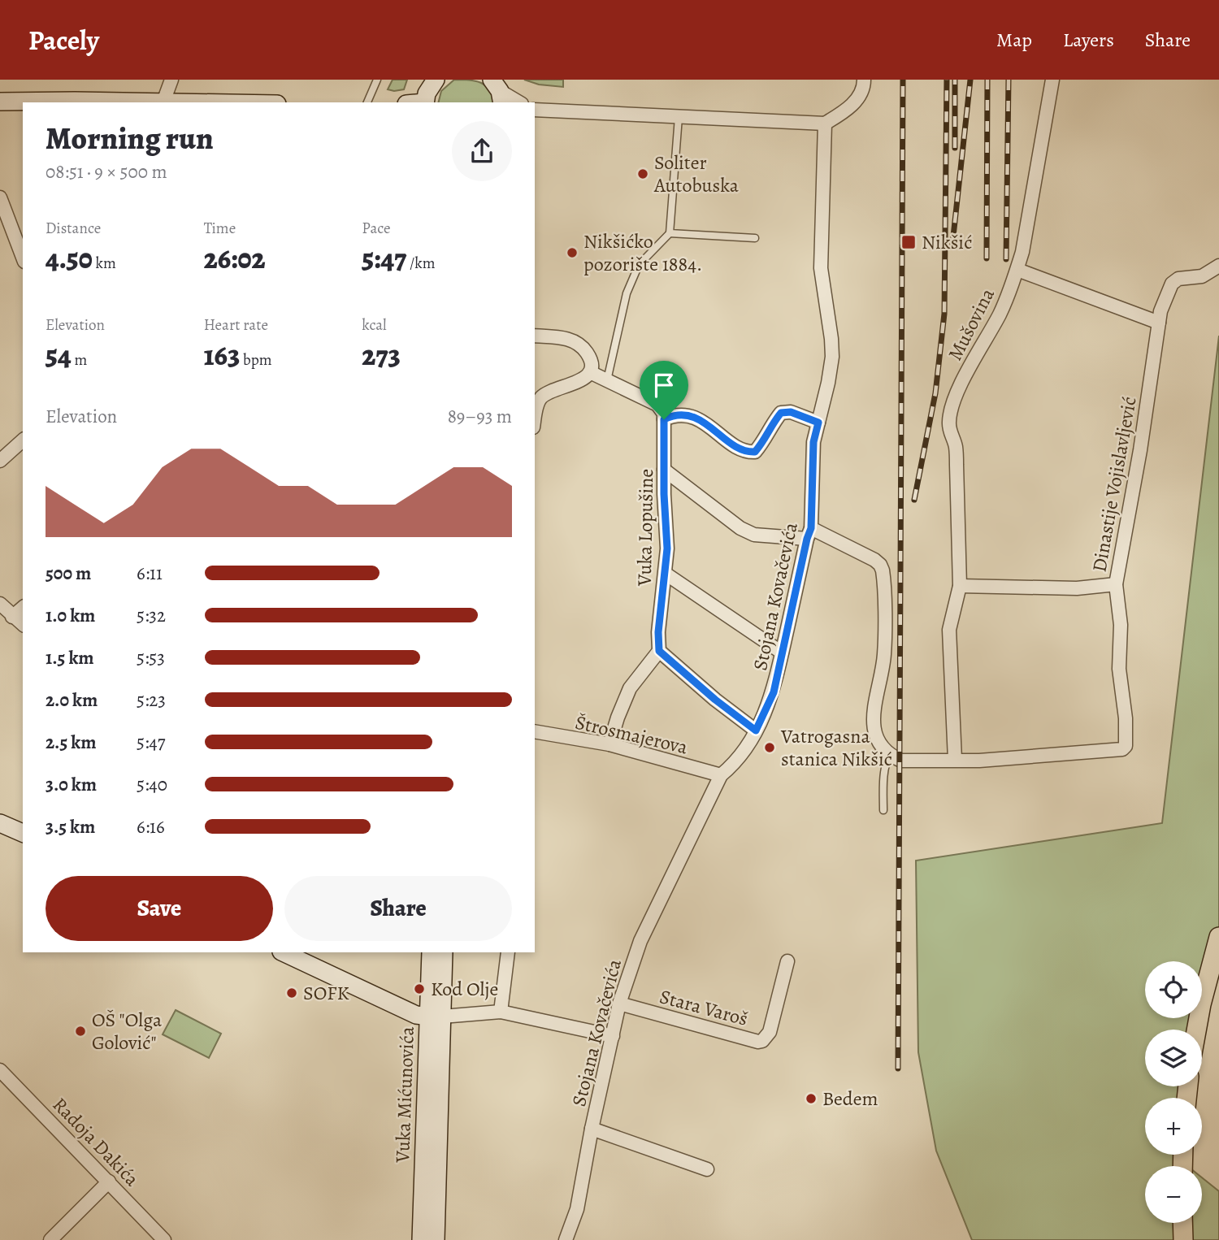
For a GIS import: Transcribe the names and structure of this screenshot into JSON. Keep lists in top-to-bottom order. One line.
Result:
{"streets":{"main road":["Vuka Mićunovića"],"street":["Mušovina","Dinastije Vojislavljević","Vuka Lopušine","Stojana Kovačevića","Štrosmajerova","Stara Varoš","Radoja Dakića"]},"crossings":[["Mušovina","Dinastije Vojislavljević"],["Stojana Kovačevića","Štrosmajerova"],["Stojana Kovačevića","Stara Varoš"]],"places":{"other":["Soliter Autobuska","Nikšićko pozorište 1884.","Vatrogasna stanica Nikšić","Kod Olje","SOFK","OŠ \"Olga Golović\"","Bedem"],"transit":["Nikšić"]},"page":{"header":"Pacely","nav":["Map","Layers","Share"],"heading":["Morning run","08:51 · 9 × 500 m"],"stats":[["Distance","4.50 km"],["Time","26:02"],["Pace","5:47 /km"],["Elevation","54 m"],["Heart rate","163 bpm"],["kcal","273"]],"chart":["Elevation","89–93 m"],"list":[{"name":"500 m","note":"6:11"},{"name":"1.0 km","note":"5:32"},{"name":"1.5 km","note":"5:53"},{"name":"2.0 km","note":"5:23"},{"name":"2.5 km","note":"5:47"},{"name":"3.0 km","note":"5:40"},{"name":"3.5 km","note":"6:16"}],"buttons":["Save","Share"],"map_buttons":["+","−"]}}
